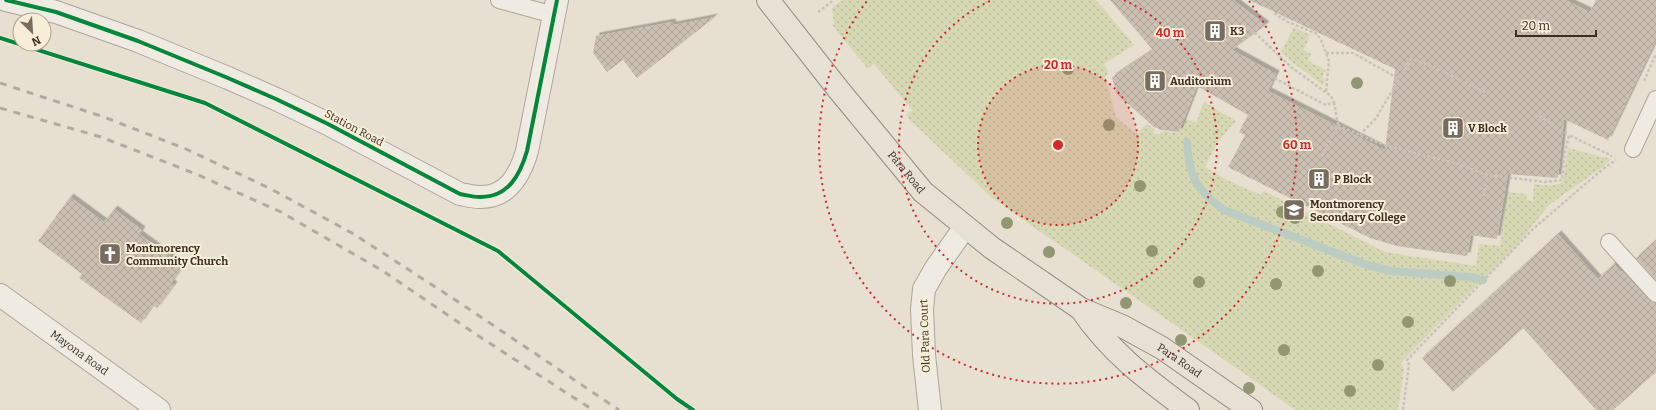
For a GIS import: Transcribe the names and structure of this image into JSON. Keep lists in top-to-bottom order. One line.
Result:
{"streets":{"main road":["Para Road"],"street":["Station Road","Old Para Court","Mayona Road"]},"crossings":[["Para Road","Old Para Court"]],"places":{"building":["K3","Auditorium","V Block","P Block"],"school or university":["Montmorency Secondary College"],"church":["Montmorency Community Church"]},"scale_bar":"20 m","north":"bottom right","rings":["40 m","20 m","60 m"]}
